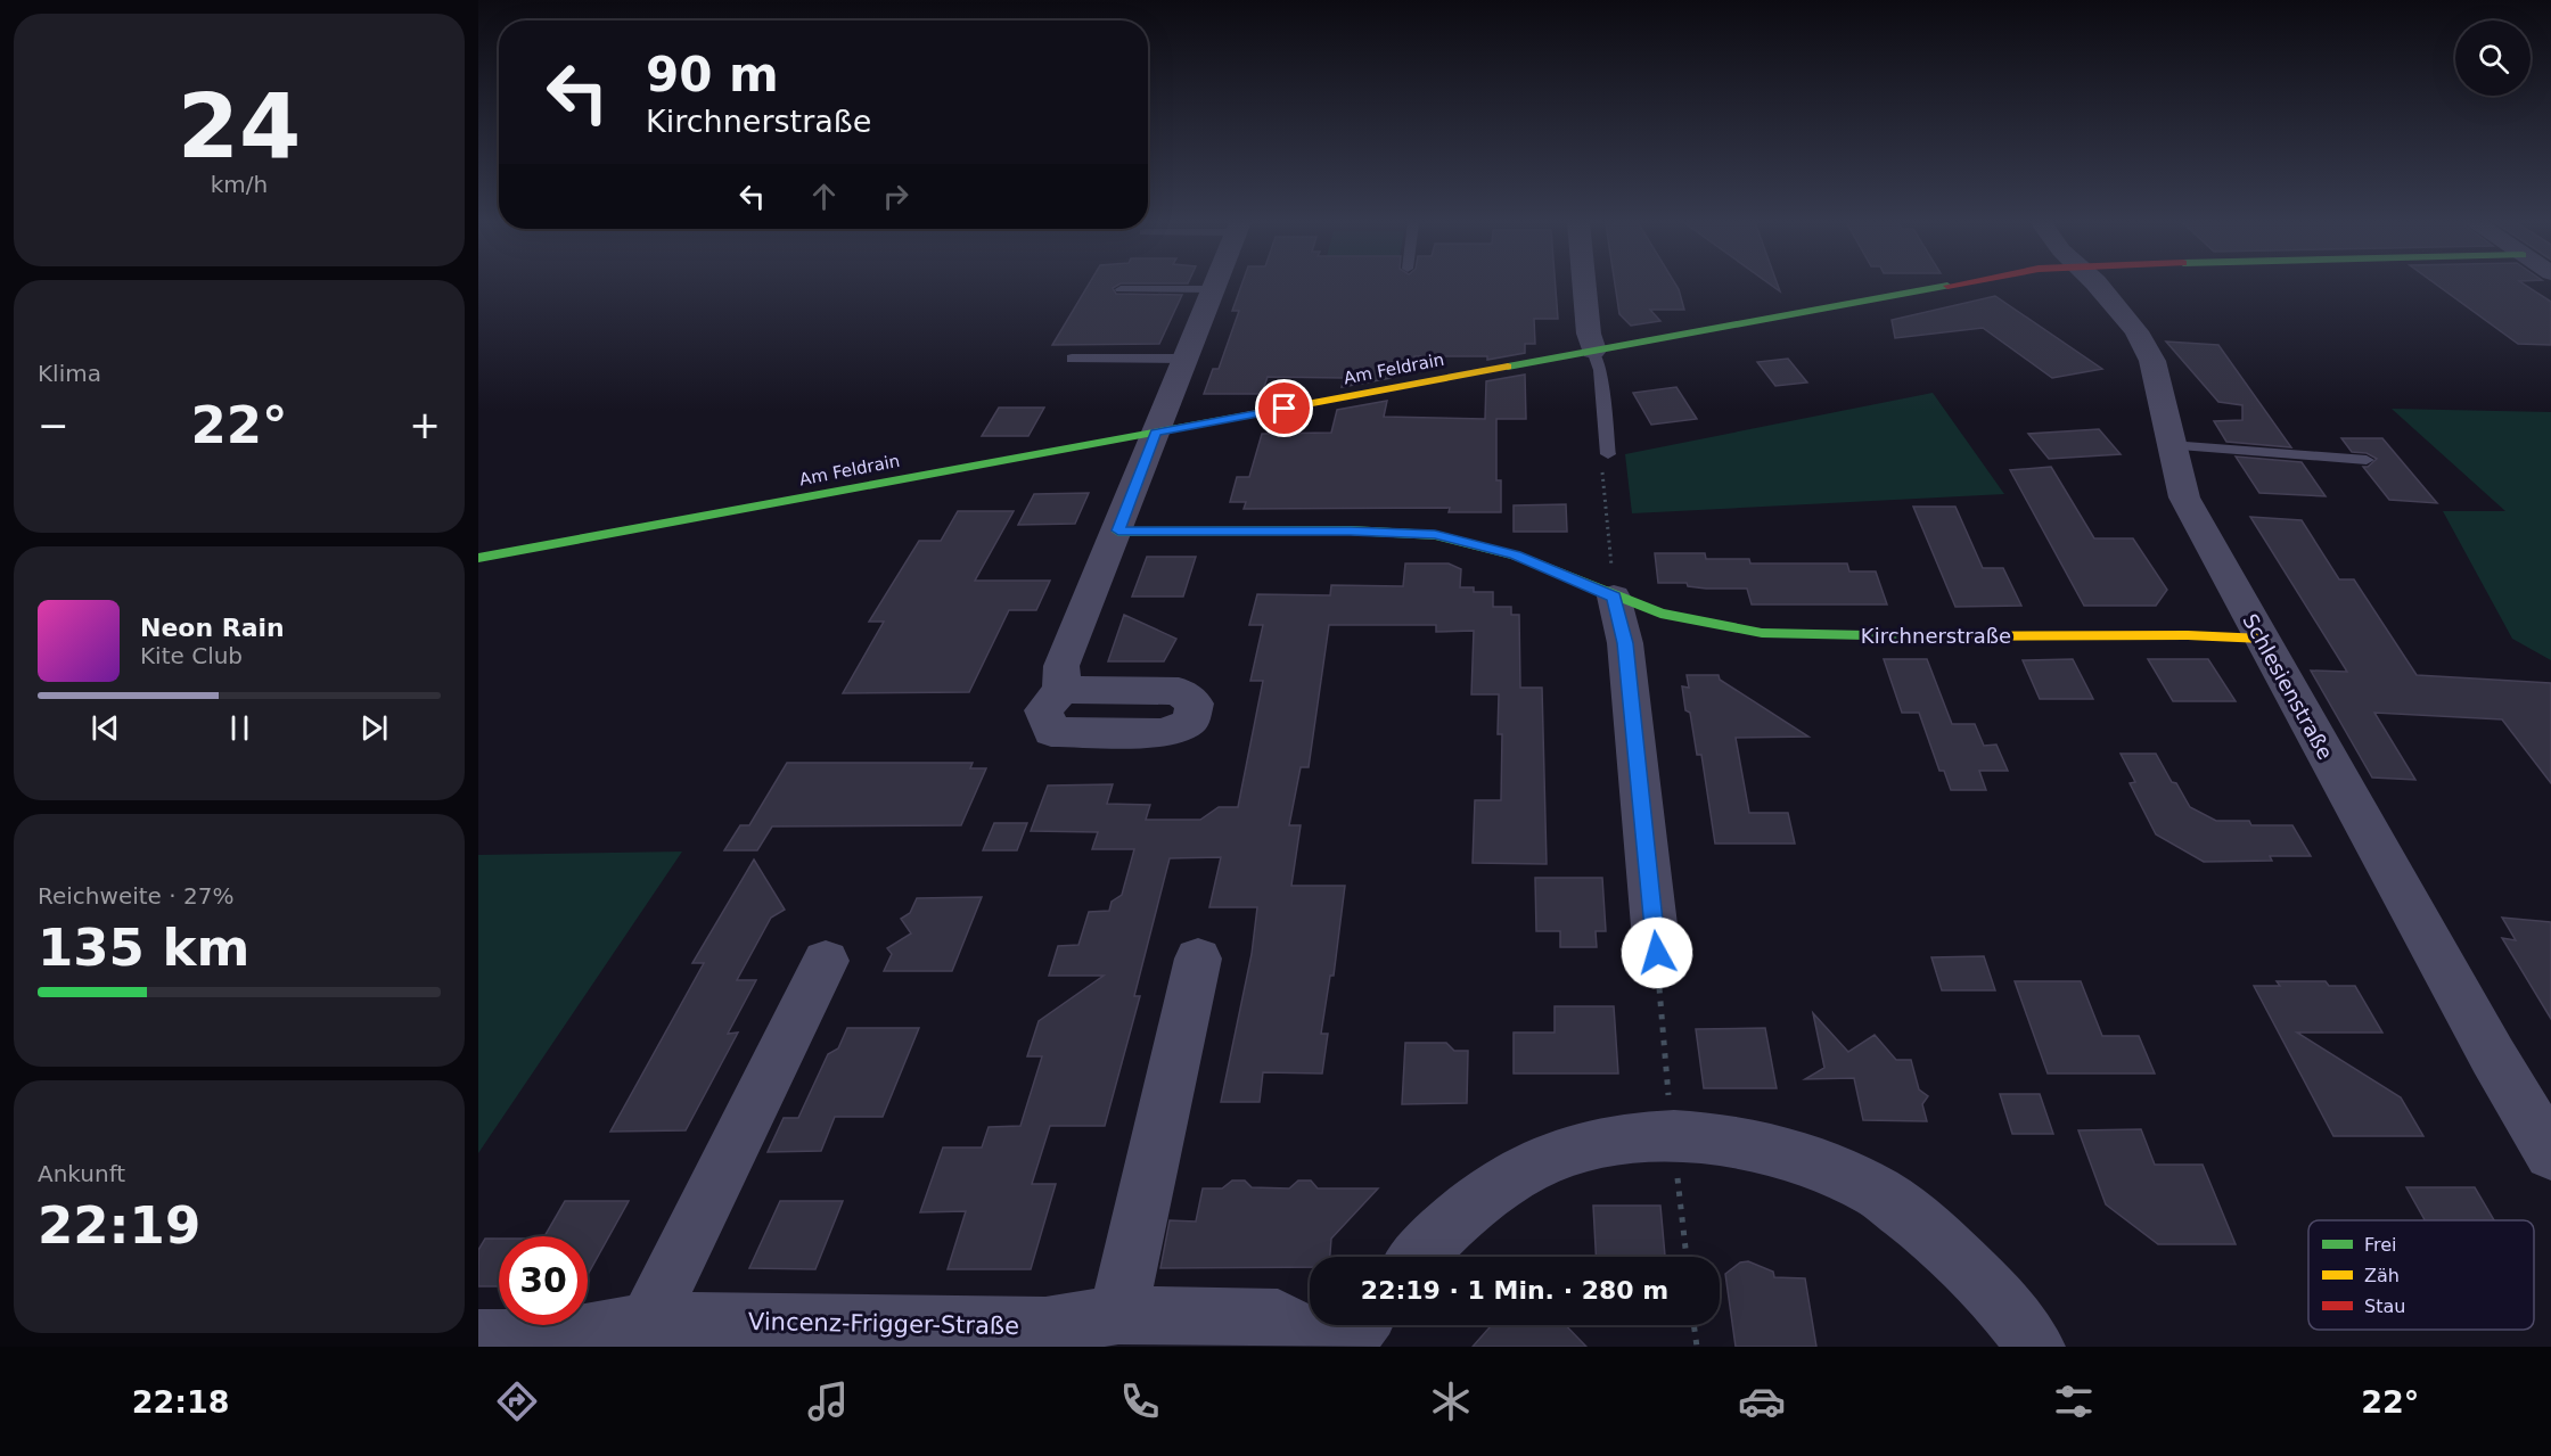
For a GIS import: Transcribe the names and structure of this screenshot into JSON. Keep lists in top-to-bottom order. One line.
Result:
{"streets":{"street":["Am Feldrain","Kirchnerstraße","Schlesienstraße","Vincenz-Frigger-Straße"]},"crossings":[["Kirchnerstraße","Schlesienstraße"]],"legend":["Frei","Zäh","Stau"],"page":{"tile":[["24","km/h"],"Klima",["Reichweite · 27%","135 km"],["Ankunft","22:19"]],"turn":["90 m","Kirchnerstraße"],"heat":["−","22°","+"],"song":["Neon Rain","Kite Club"],"limit":"30","trip":"22:19 · 1 Min. · 280 m","tabs":["22:18","22°"]}}
